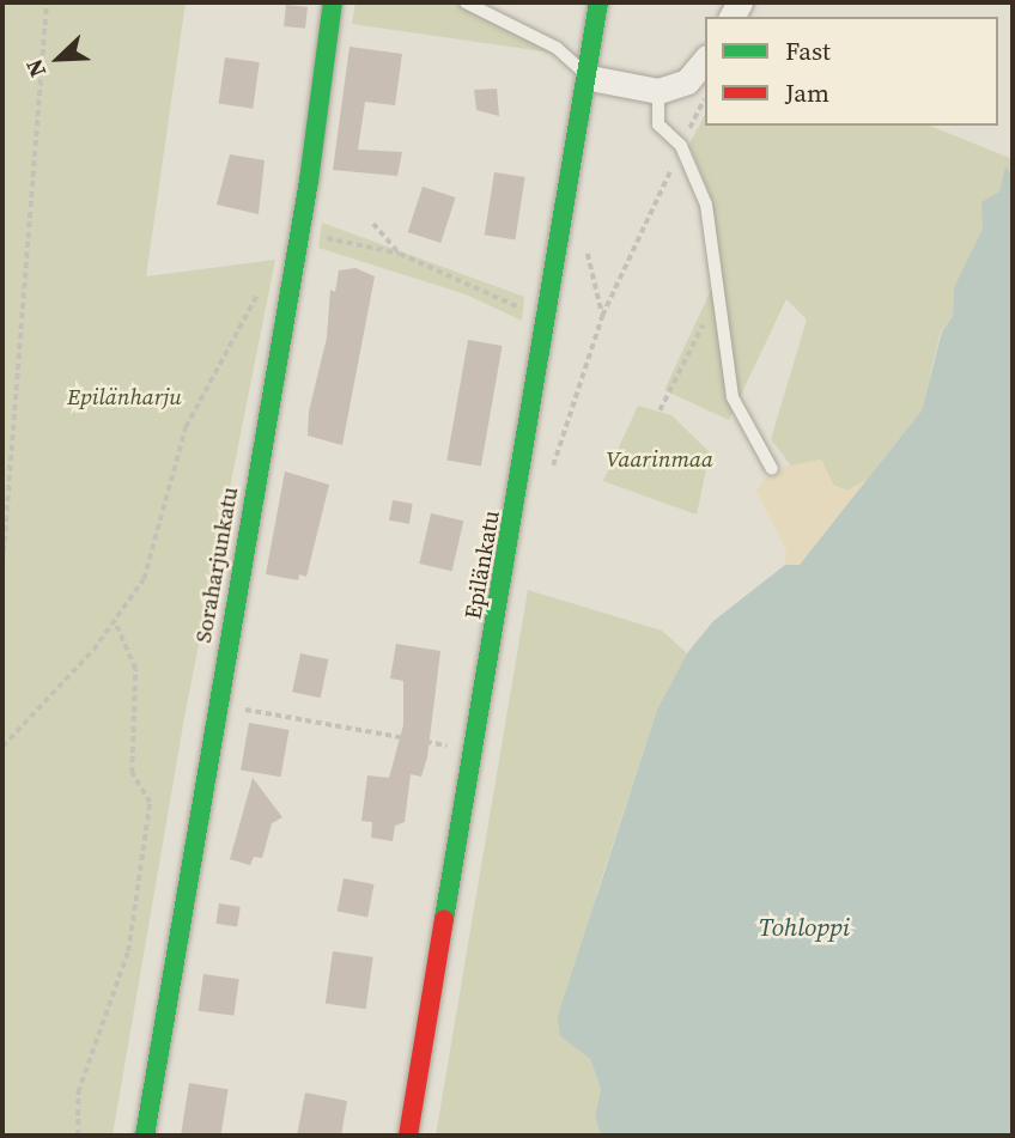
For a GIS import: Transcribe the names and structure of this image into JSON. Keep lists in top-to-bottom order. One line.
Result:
{"streets":{"street":["Soraharjunkatu","Epilänkatu"]},"water":["Tohloppi"],"parks":["Epilänharju","Vaarinmaa"],"legend":["Fast","Jam"],"north":"bottom left"}
